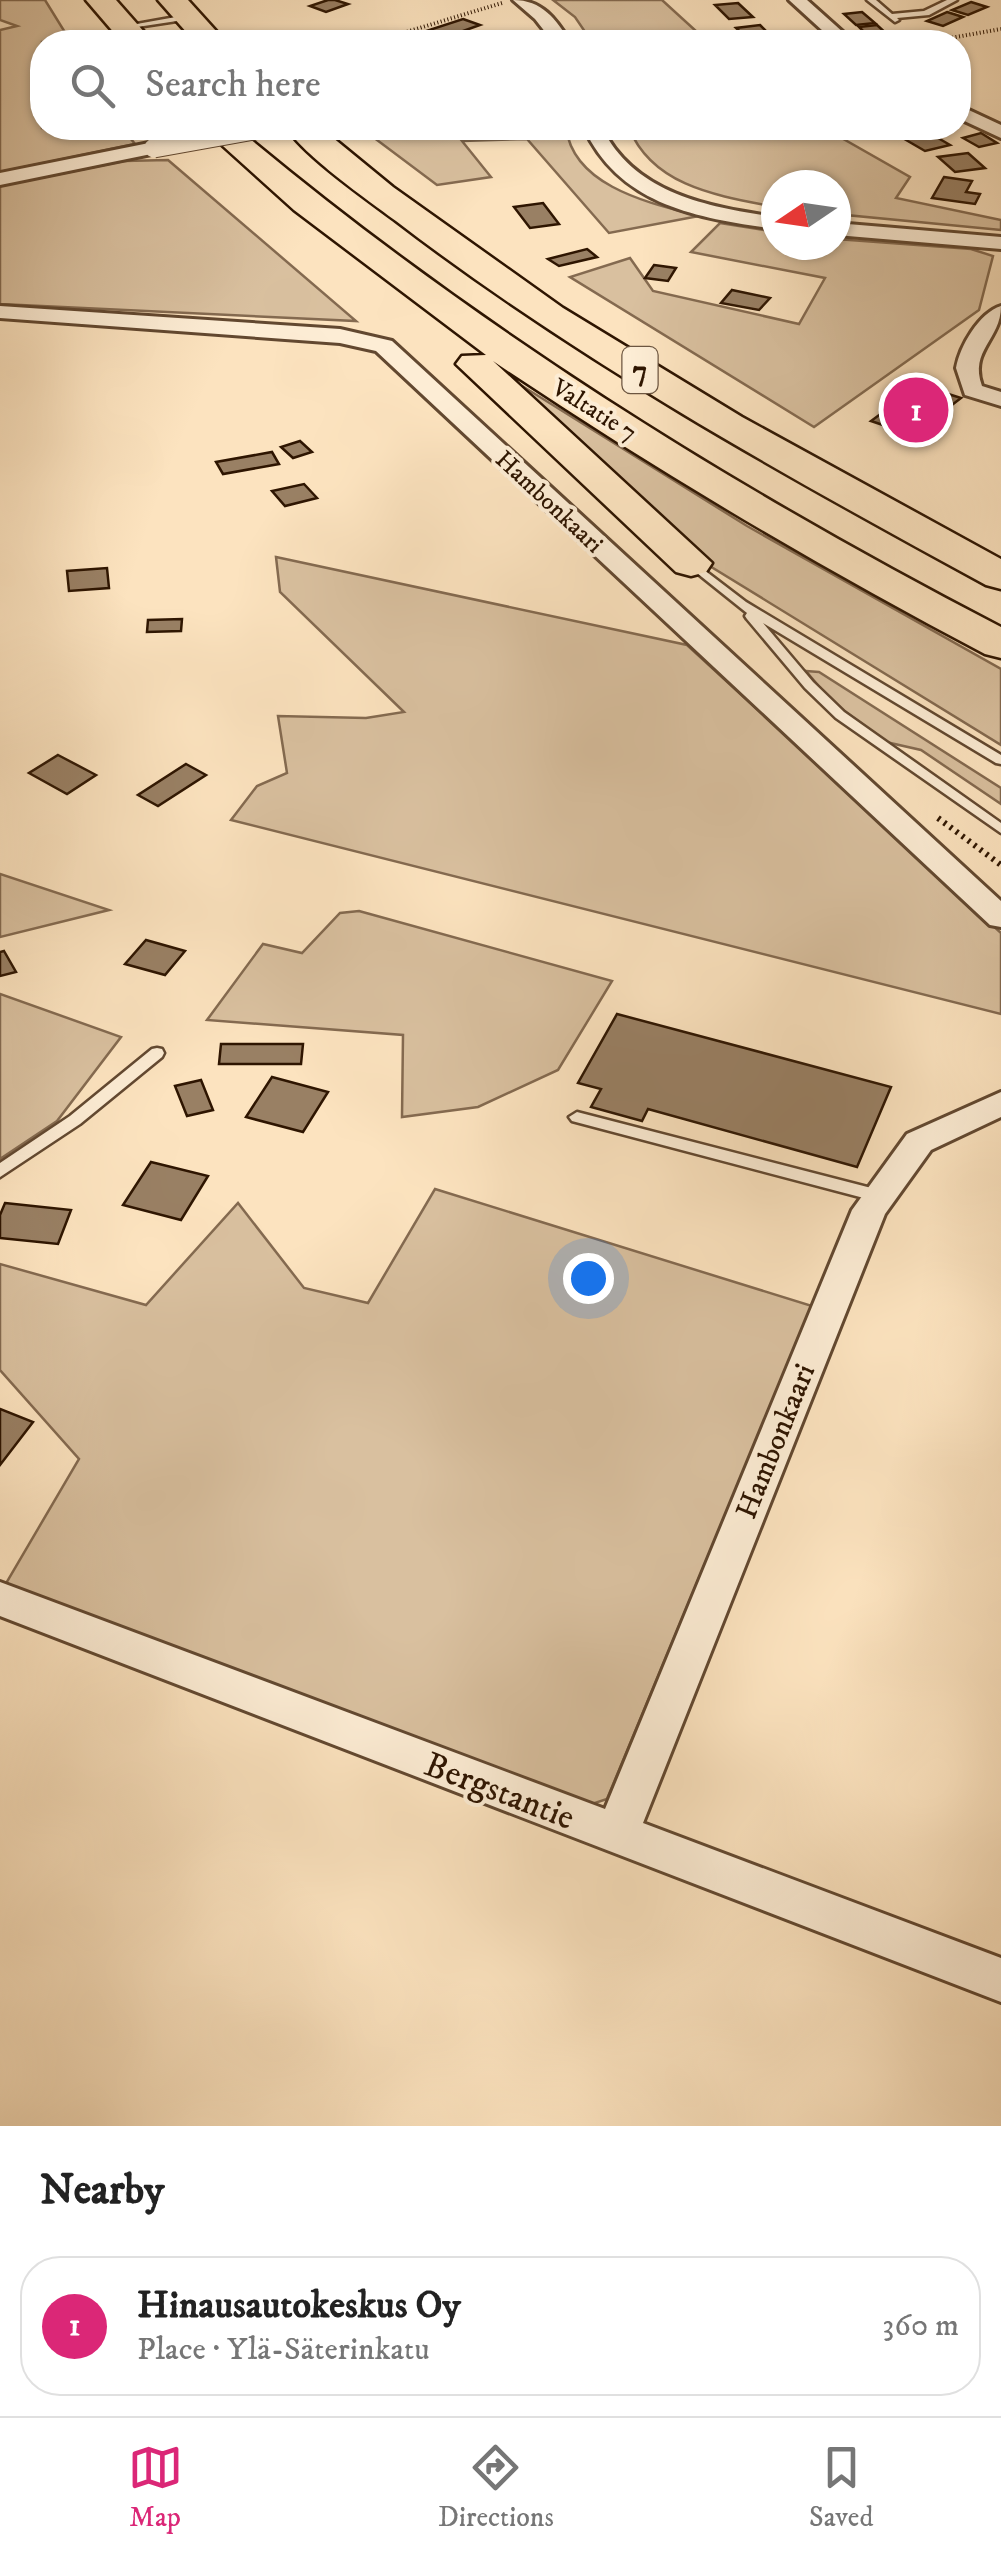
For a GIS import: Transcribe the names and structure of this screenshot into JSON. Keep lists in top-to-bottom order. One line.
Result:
{"streets":{"highway":["7","Valtatie 7"],"street":["Hambonkaari","Bergstantie"]},"crossings":[["Hambonkaari","Bergstantie"]],"north":"left","page":{"search":"Search here","pins":"1","heading":"Nearby","list":[{"mark":"1","name":"Hinausautokeskus Oy","note":"Place · Ylä-Säterinkatu","value":"360 m"}],"nav":["Map","Directions","Saved"]}}
